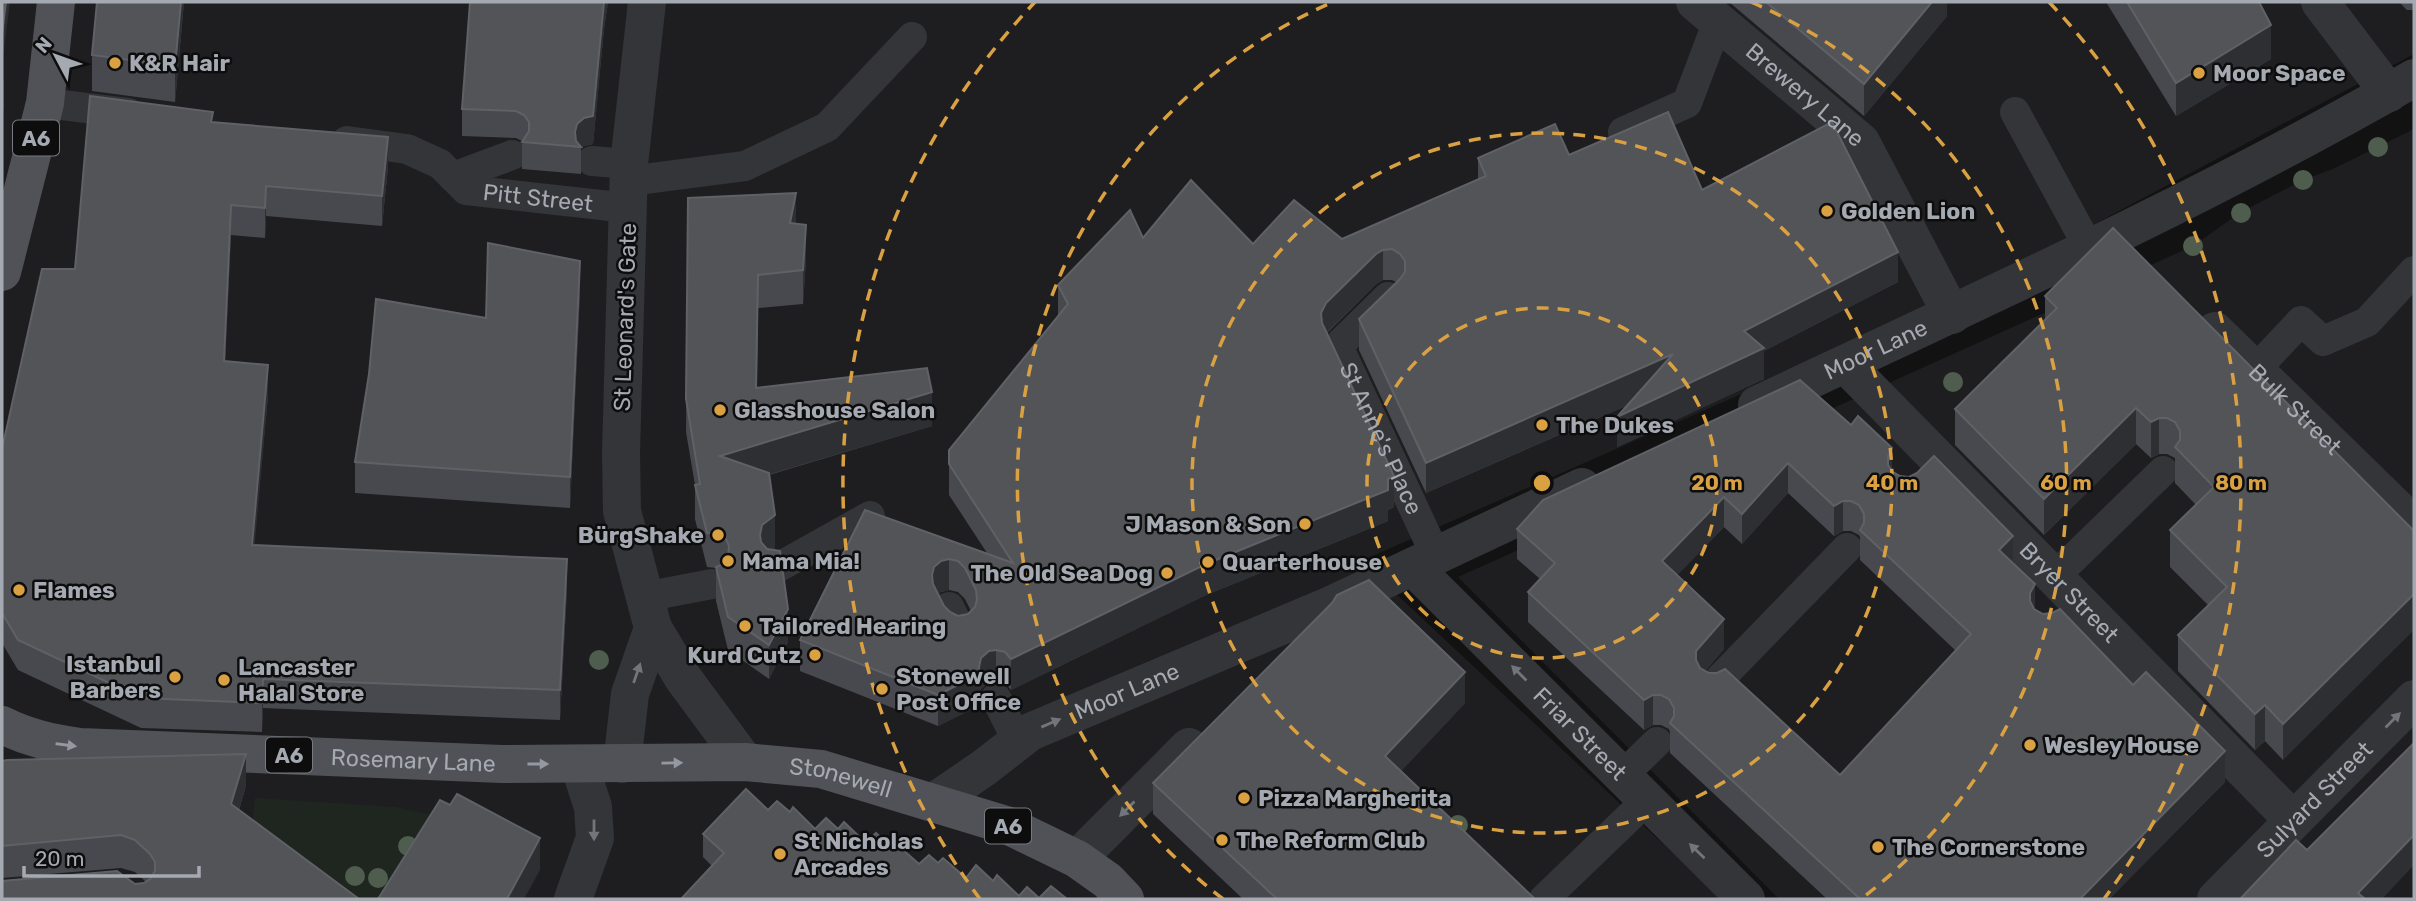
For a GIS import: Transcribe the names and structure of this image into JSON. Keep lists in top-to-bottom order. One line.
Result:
{"streets":{"main road":["A6","Rosemary Lane","Stonewell"],"street":["Brewery Lane","St Leonard's Gate","Moor Lane","Bulk Street","Bryer Street","Friar Street","Sulyard Street"],"lane":["Pitt Street","St Anne's Place"]},"crossings":[["Brewery Lane","Moor Lane"],["A6","Moor Lane"],["A6","Stonewell"],["Pitt Street","St Leonard's Gate"],["St Leonard's Gate","Rosemary Lane"],["St Leonard's Gate","Stonewell"],["Moor Lane","St Anne's Place"],["Moor Lane","Bryer Street"],["Moor Lane","Friar Street"],["Moor Lane","Stonewell"],["St Anne's Place","Friar Street"],["Bryer Street","Sulyard Street"],["Rosemary Lane","Stonewell"]],"one_way":["Friar Street","Rosemary Lane","Sulyard Street"],"places":["K&R Hair","Moor Space","Golden Lion","Glasshouse Salon","The Dukes","J Mason & Son","BürgShake","Mama Mia!","Quarterhouse","The Old Sea Dog","Flames","Tailored Hearing","Kurd Cutz","Istanbul Barbers","Lancaster Halal Store","Stonewell Post Office","Wesley House","Pizza Margherita","The Reform Club","The Cornerstone","St Nicholas Arcades"],"scale_bar":"20 m","north":"top left","rings":["20 m","40 m","60 m","80 m"]}
